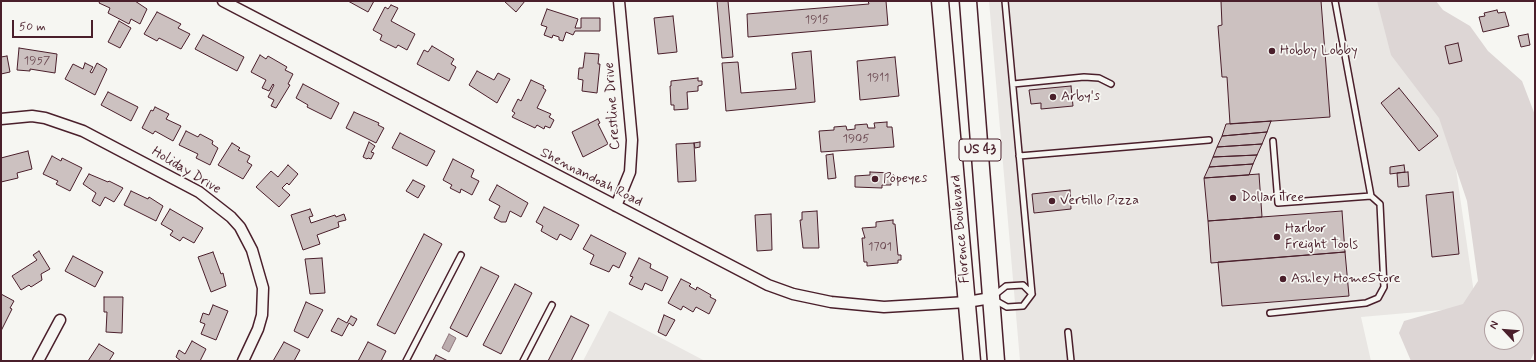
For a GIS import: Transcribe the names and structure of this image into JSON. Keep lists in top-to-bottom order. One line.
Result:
{"streets":{"highway":["US 43","Florence Boulevard"],"street":["Crestline Drive","Holiday Drive","Shennandoah Road"]},"crossings":[["Crestline Drive","Shennandoah Road"],["Shennandoah Road","Florence Boulevard"]],"places":["Hobby Lobby","Arby's","Popeyes","Dollar Tree","Vertillo Pizza","Harbor Freight Tools","Ashley HomeStore"],"house_numbers":["1915","1957","1911","1905","1701"],"scale_bar":"50 m","north":"top left"}
